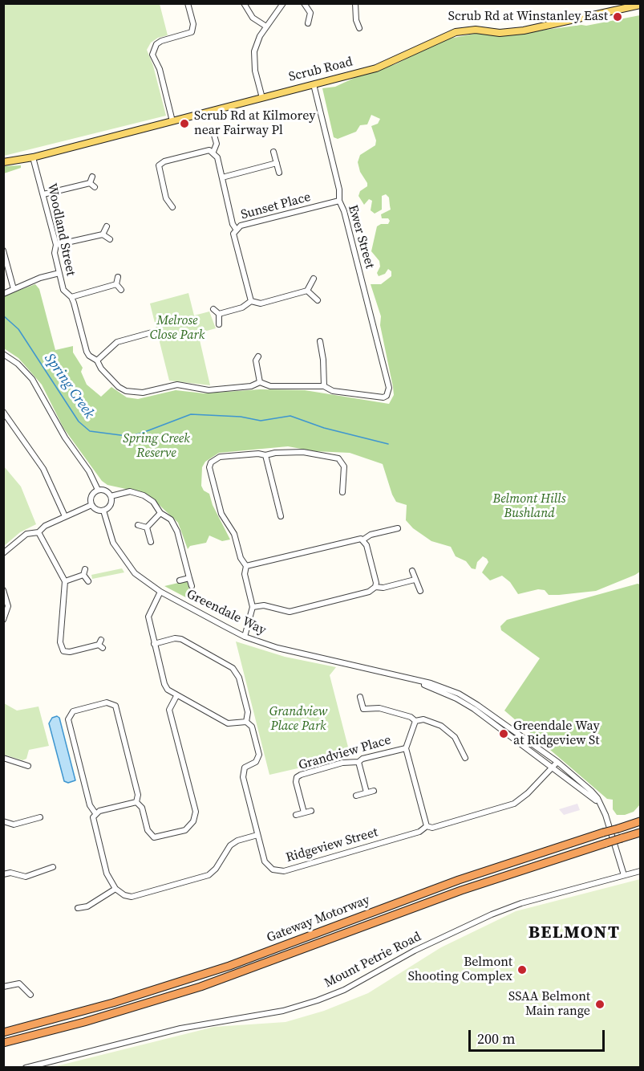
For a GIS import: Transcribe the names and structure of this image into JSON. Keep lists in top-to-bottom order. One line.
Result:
{"streets":{"highway":["Gateway Motorway"],"main road":["Scrub Road"],"street":["Sunset Place","Woodland Street","Ewer Street","Greendale Way","Grandview Place","Ridgeview Street","Mount Petrie Road"]},"crossings":[["Scrub Road","Woodland Street"],["Scrub Road","Ewer Street"],["Sunset Place","Ewer Street"],["Woodland Street","Ewer Street"],["Greendale Way","Ridgeview Street"],["Greendale Way","Mount Petrie Road"]],"districts":["BELMONT"],"water":["Spring Creek"],"parks":["Melrose Close Park","Spring Creek Reserve","Belmont Hills Bushland","Grandview Place Park"],"places":["Scrub Rd at Winstanley East","Scrub Rd at Kilmorey near Fairway Pl","Greendale Way at Ridgeview St","Belmont Shooting Complex","SSAA Belmont Main range"],"scale_bar":"200 m"}
